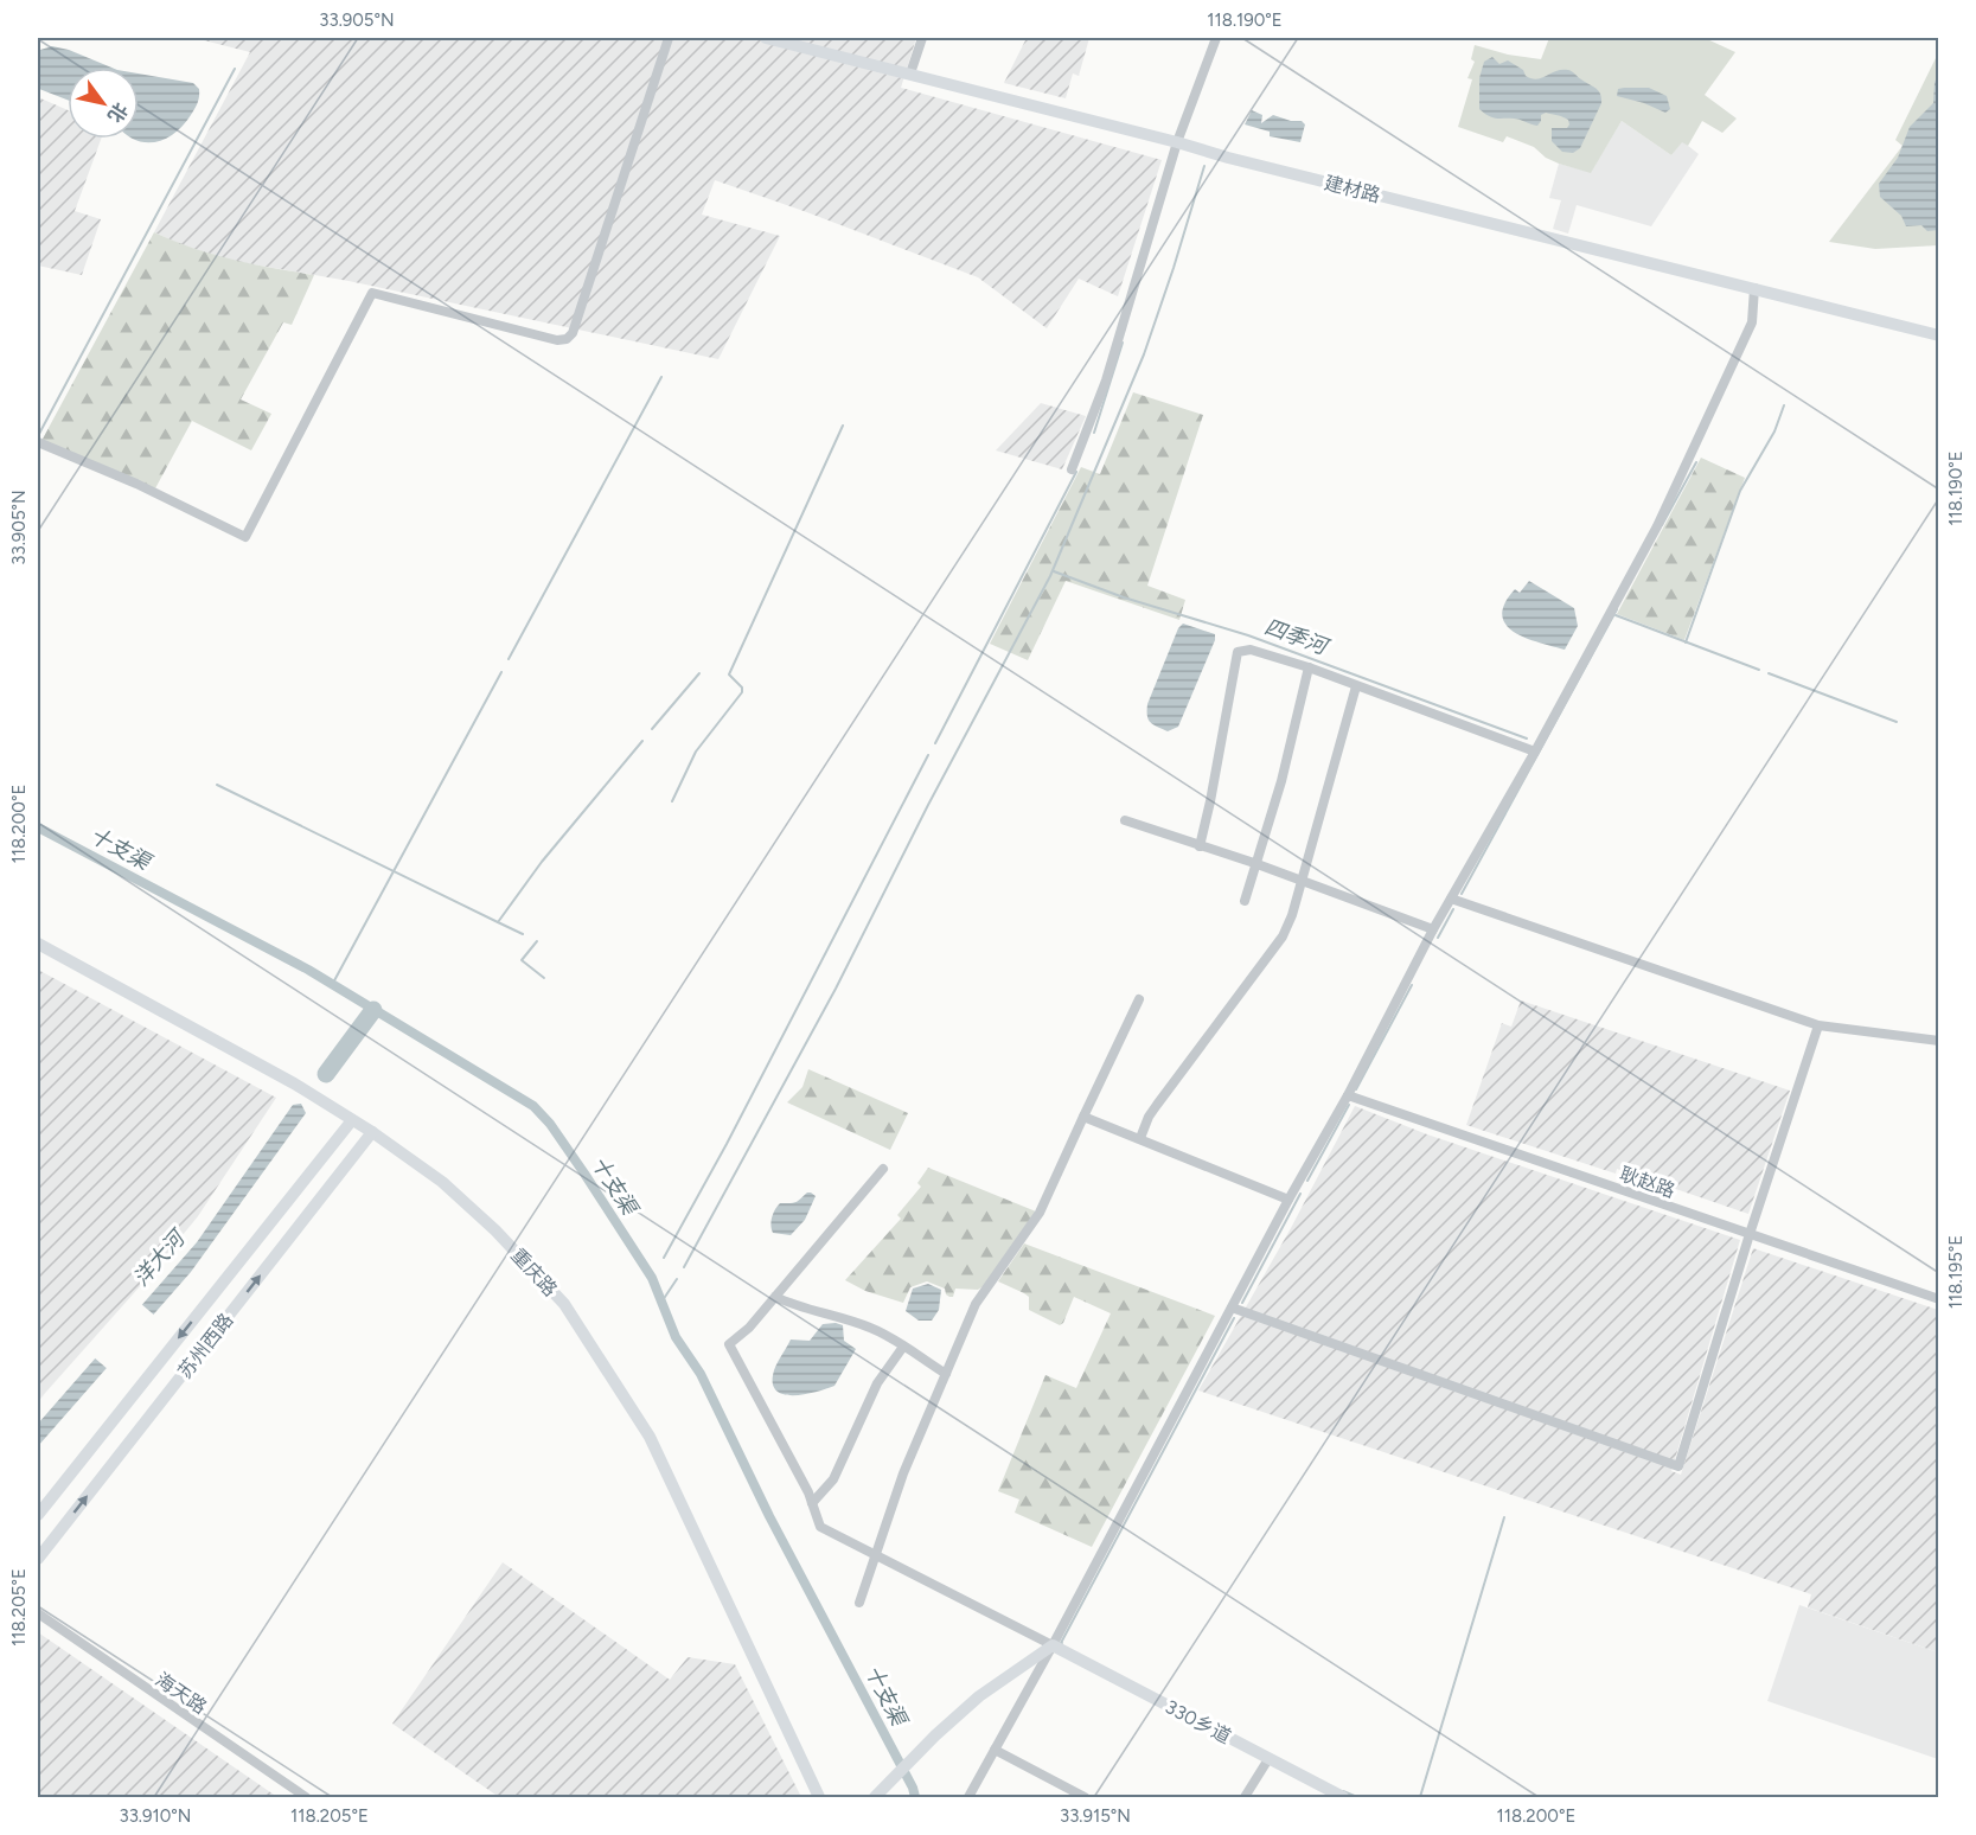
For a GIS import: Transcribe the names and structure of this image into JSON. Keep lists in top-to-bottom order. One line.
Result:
{"streets":{"street":["建材路","耿赵路","重庆路","苏州西路","海天路","330乡道"]},"crossings":[["重庆路","苏州西路"]],"water":["四季河","十支渠","洋大河"],"north":"bottom right","coordinates":["33.905°N","118.190°E","118.200°E","118.195°E","118.205°E","33.910°N","33.915°N"]}
